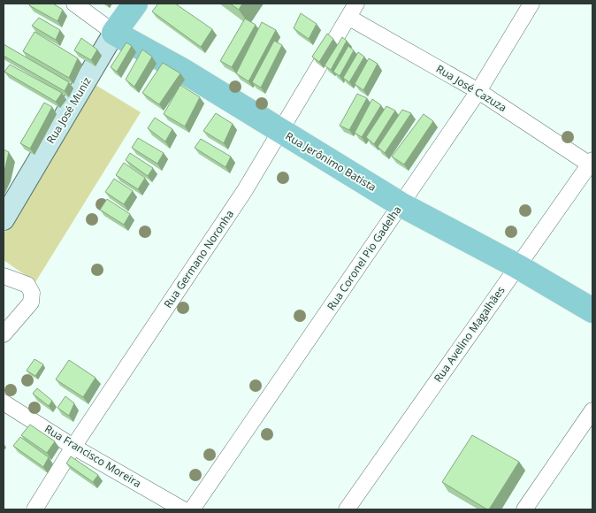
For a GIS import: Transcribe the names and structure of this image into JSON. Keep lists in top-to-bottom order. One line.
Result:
{"streets":{"main road":["Rua José Muniz","Rua Jerônimo Batista"],"street":["Rua José Cazuza","Rua Coronel Pio Gadelha","Rua Germano Noronha","Rua Avelino Magalhães","Rua Francisco Moreira"]},"crossings":[["Rua José Cazuza","Rua Coronel Pio Gadelha"],["Rua José Cazuza","Rua Germano Noronha"],["Rua José Cazuza","Rua Avelino Magalhães"],["Rua José Muniz","Rua Jerônimo Batista"],["Rua Jerônimo Batista","Rua Coronel Pio Gadelha"],["Rua Jerônimo Batista","Rua Germano Noronha"],["Rua Jerônimo Batista","Rua Avelino Magalhães"],["Rua Germano Noronha","Rua Francisco Moreira"]]}
